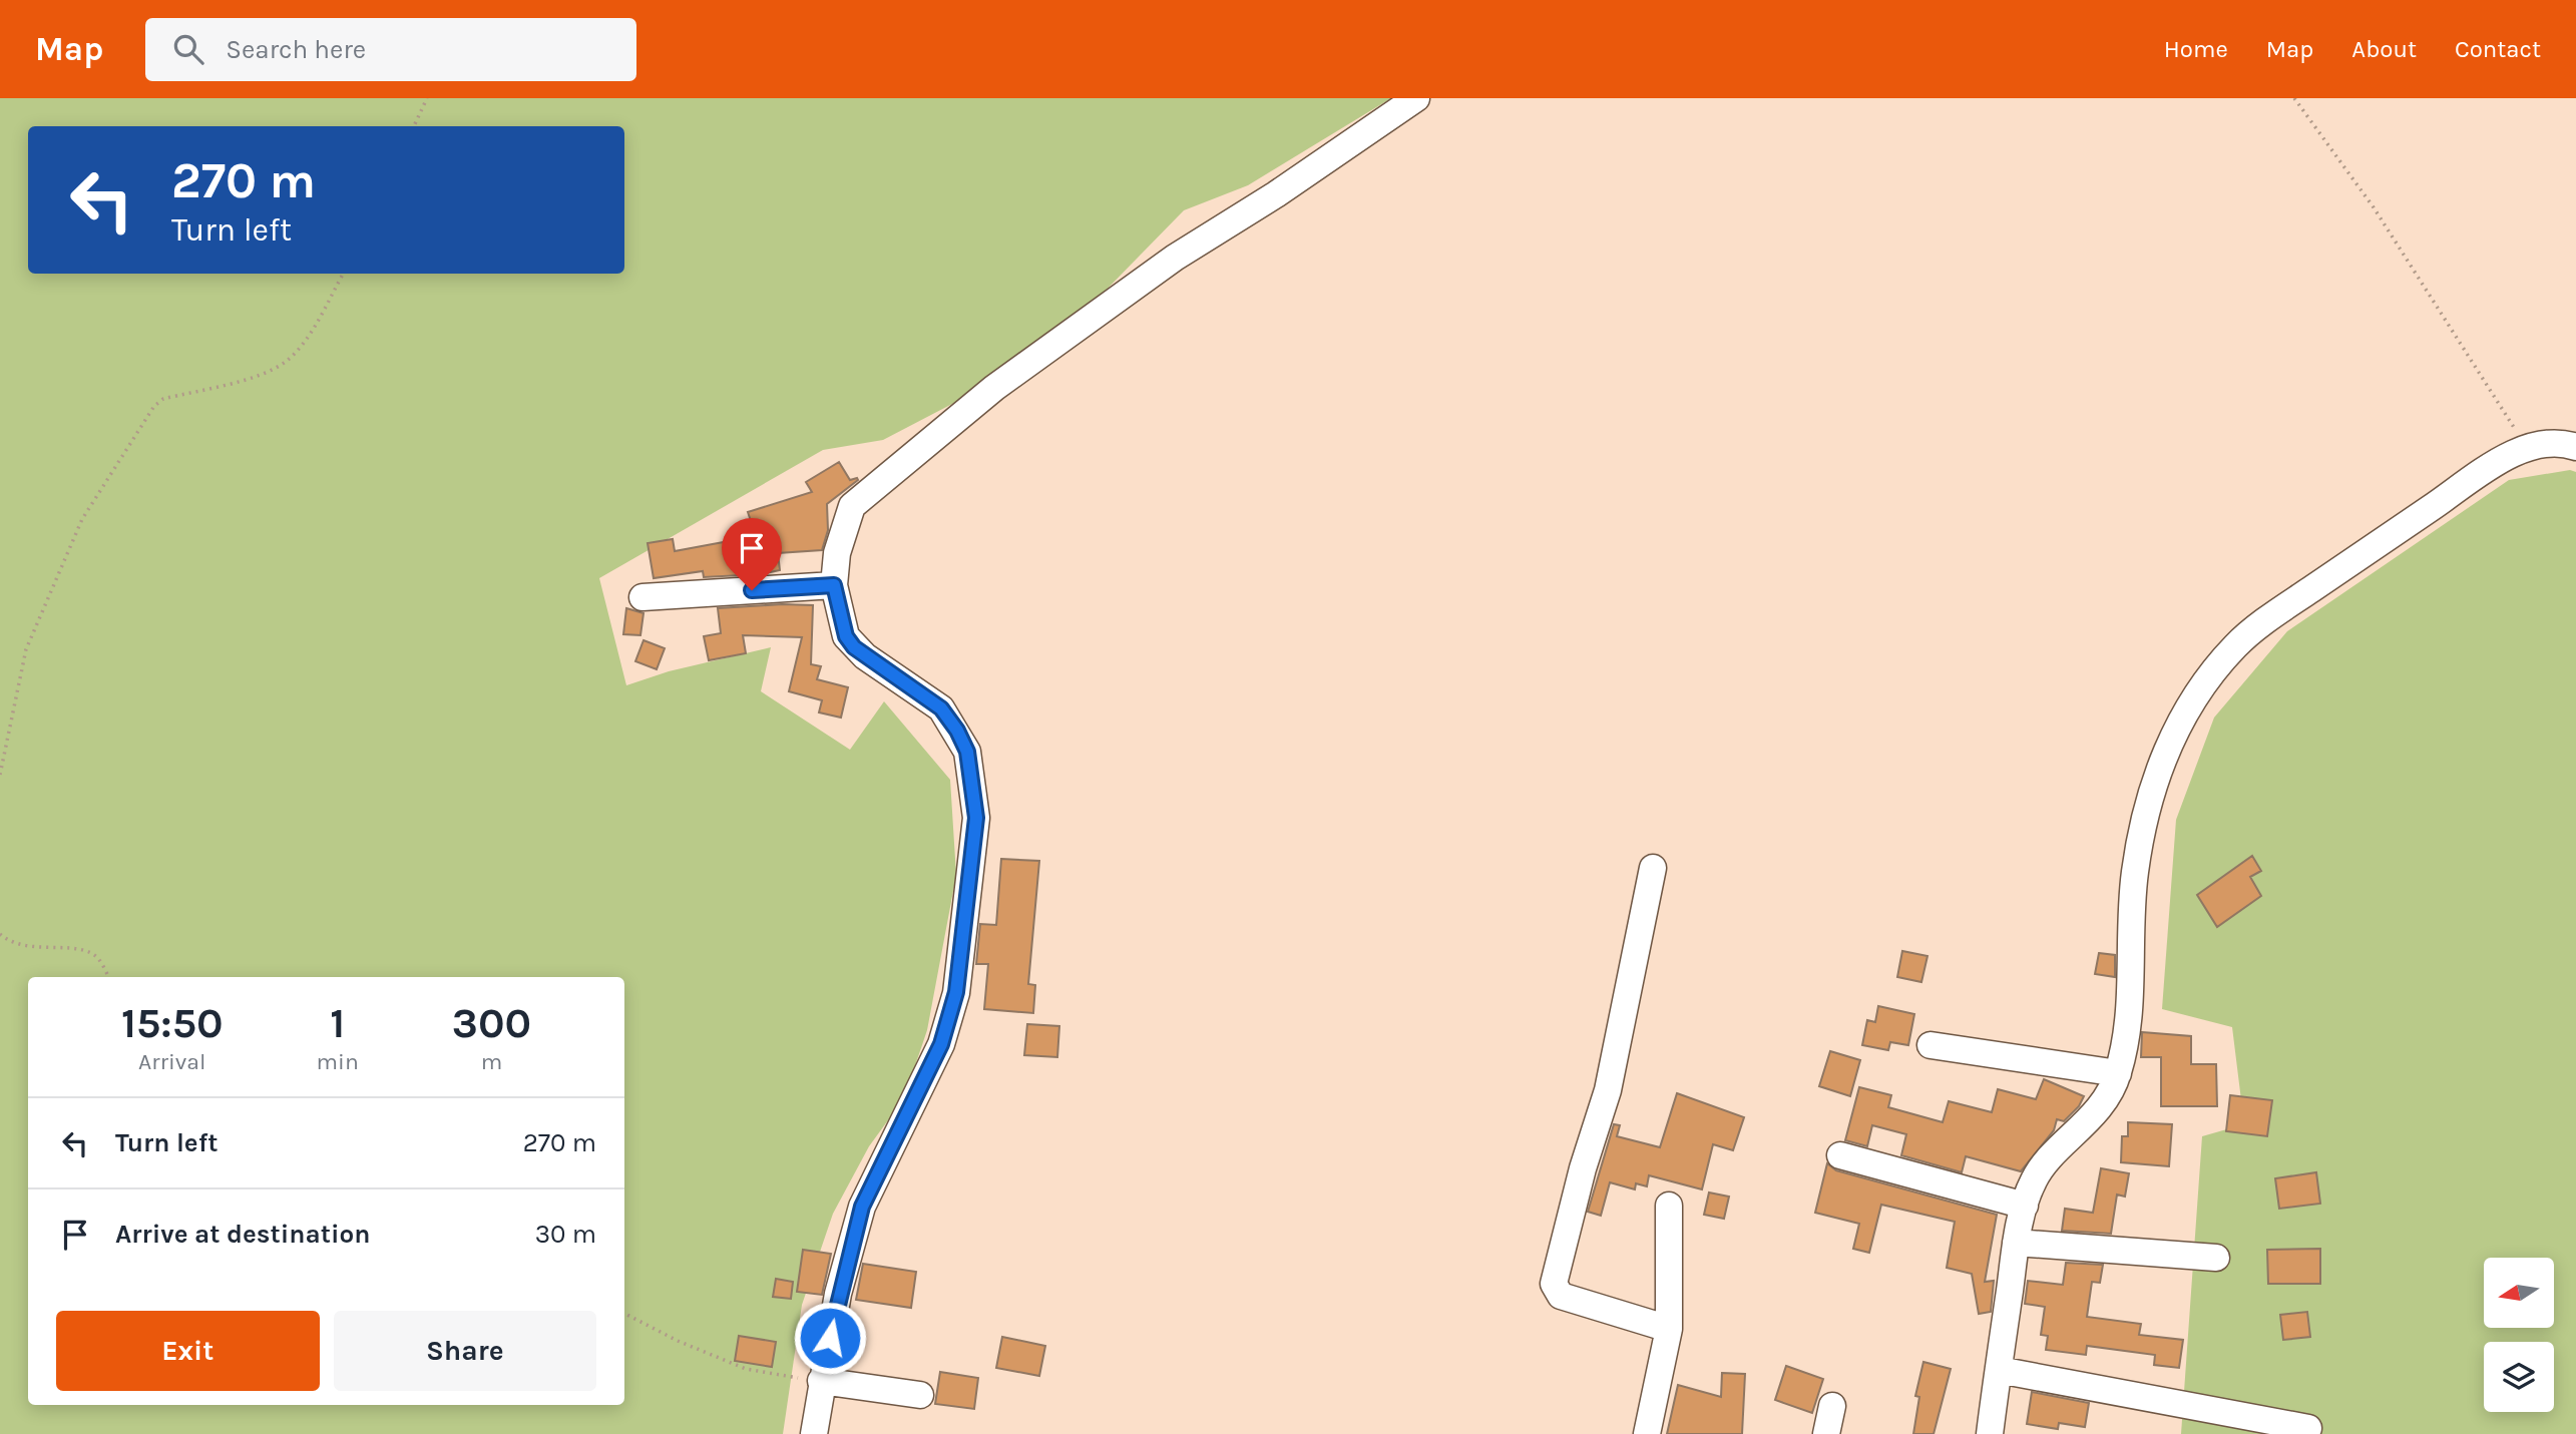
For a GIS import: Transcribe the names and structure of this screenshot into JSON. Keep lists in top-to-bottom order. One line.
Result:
{"north":"left","page":{"header":"Map","search":"Search here","nav":["Home","Map","About","Contact"],"turn":["270 m","Turn left"],"eta":["15:50","Arrival","1","min","300","m"],"list":[{"name":"Turn left","value":"270 m"},{"name":"Arrive at destination","value":"30 m"}],"buttons":["Exit","Share"]}}
